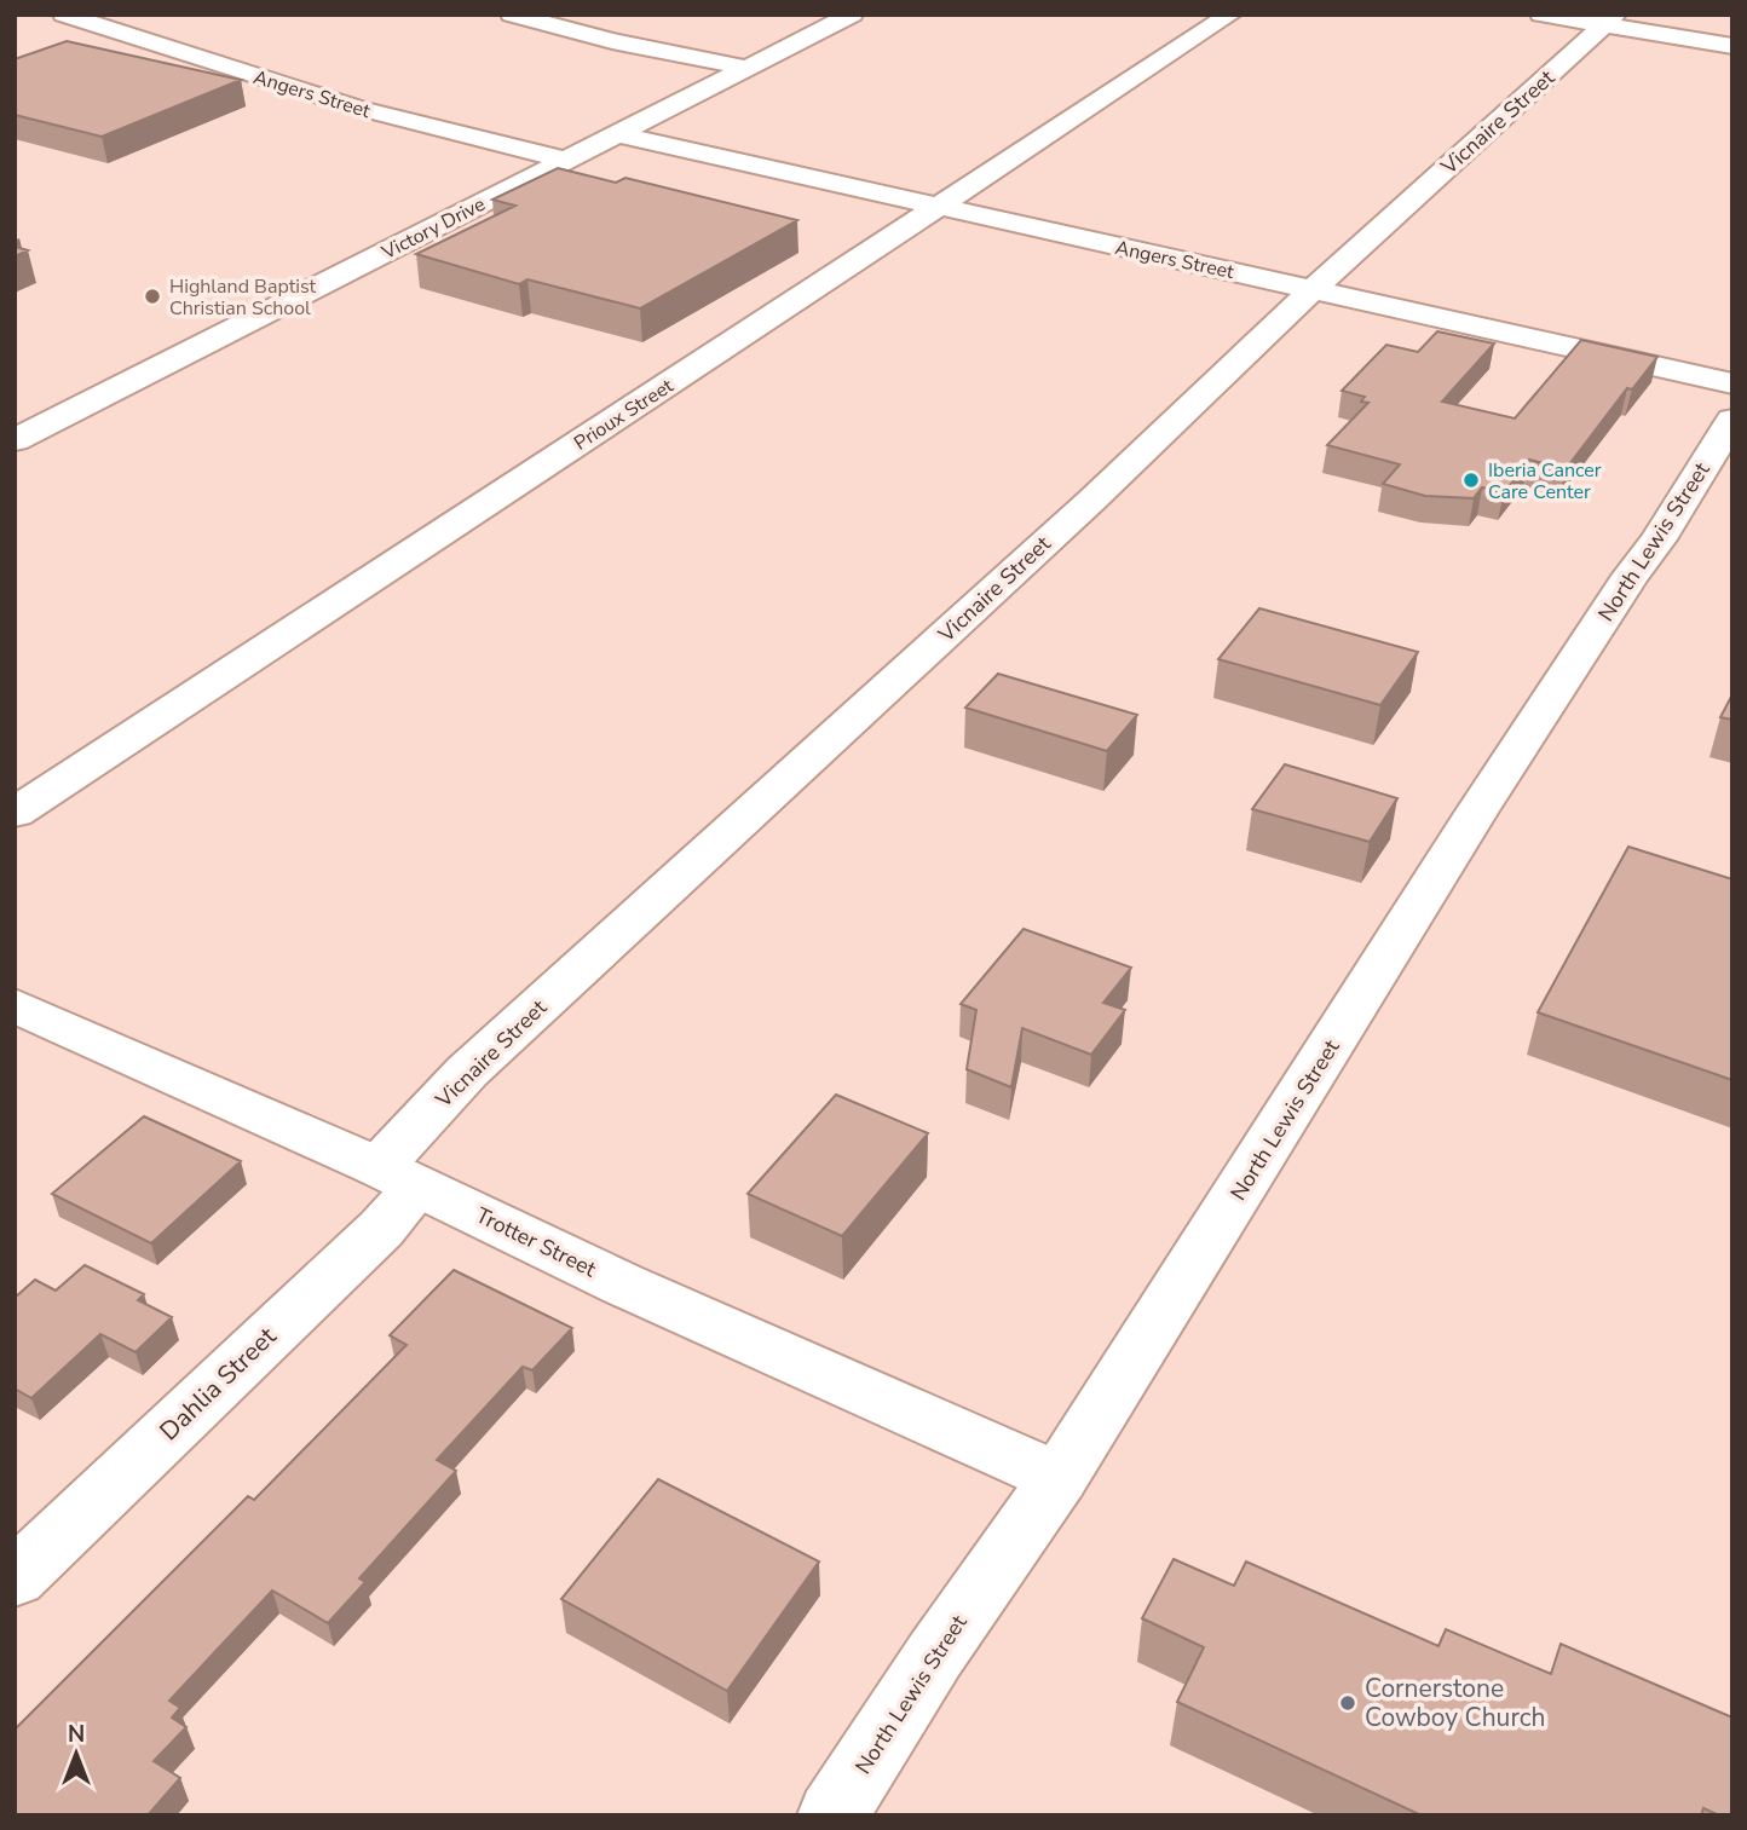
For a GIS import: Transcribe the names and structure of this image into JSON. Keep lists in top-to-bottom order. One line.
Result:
{"streets":{"street":["Angers Street","Vicnaire Street","Victory Drive","Prioux Street","North Lewis Street","Trotter Street","Dahlia Street"]},"crossings":[["Angers Street","Vicnaire Street"],["Angers Street","Victory Drive"],["Angers Street","Prioux Street"],["Vicnaire Street","Trotter Street"],["Vicnaire Street","Dahlia Street"],["North Lewis Street","Trotter Street"],["Trotter Street","Dahlia Street"]],"places":["Highland Baptist Christian School","Iberia Cancer Care Center","Cornerstone Cowboy Church"],"north":"top"}
